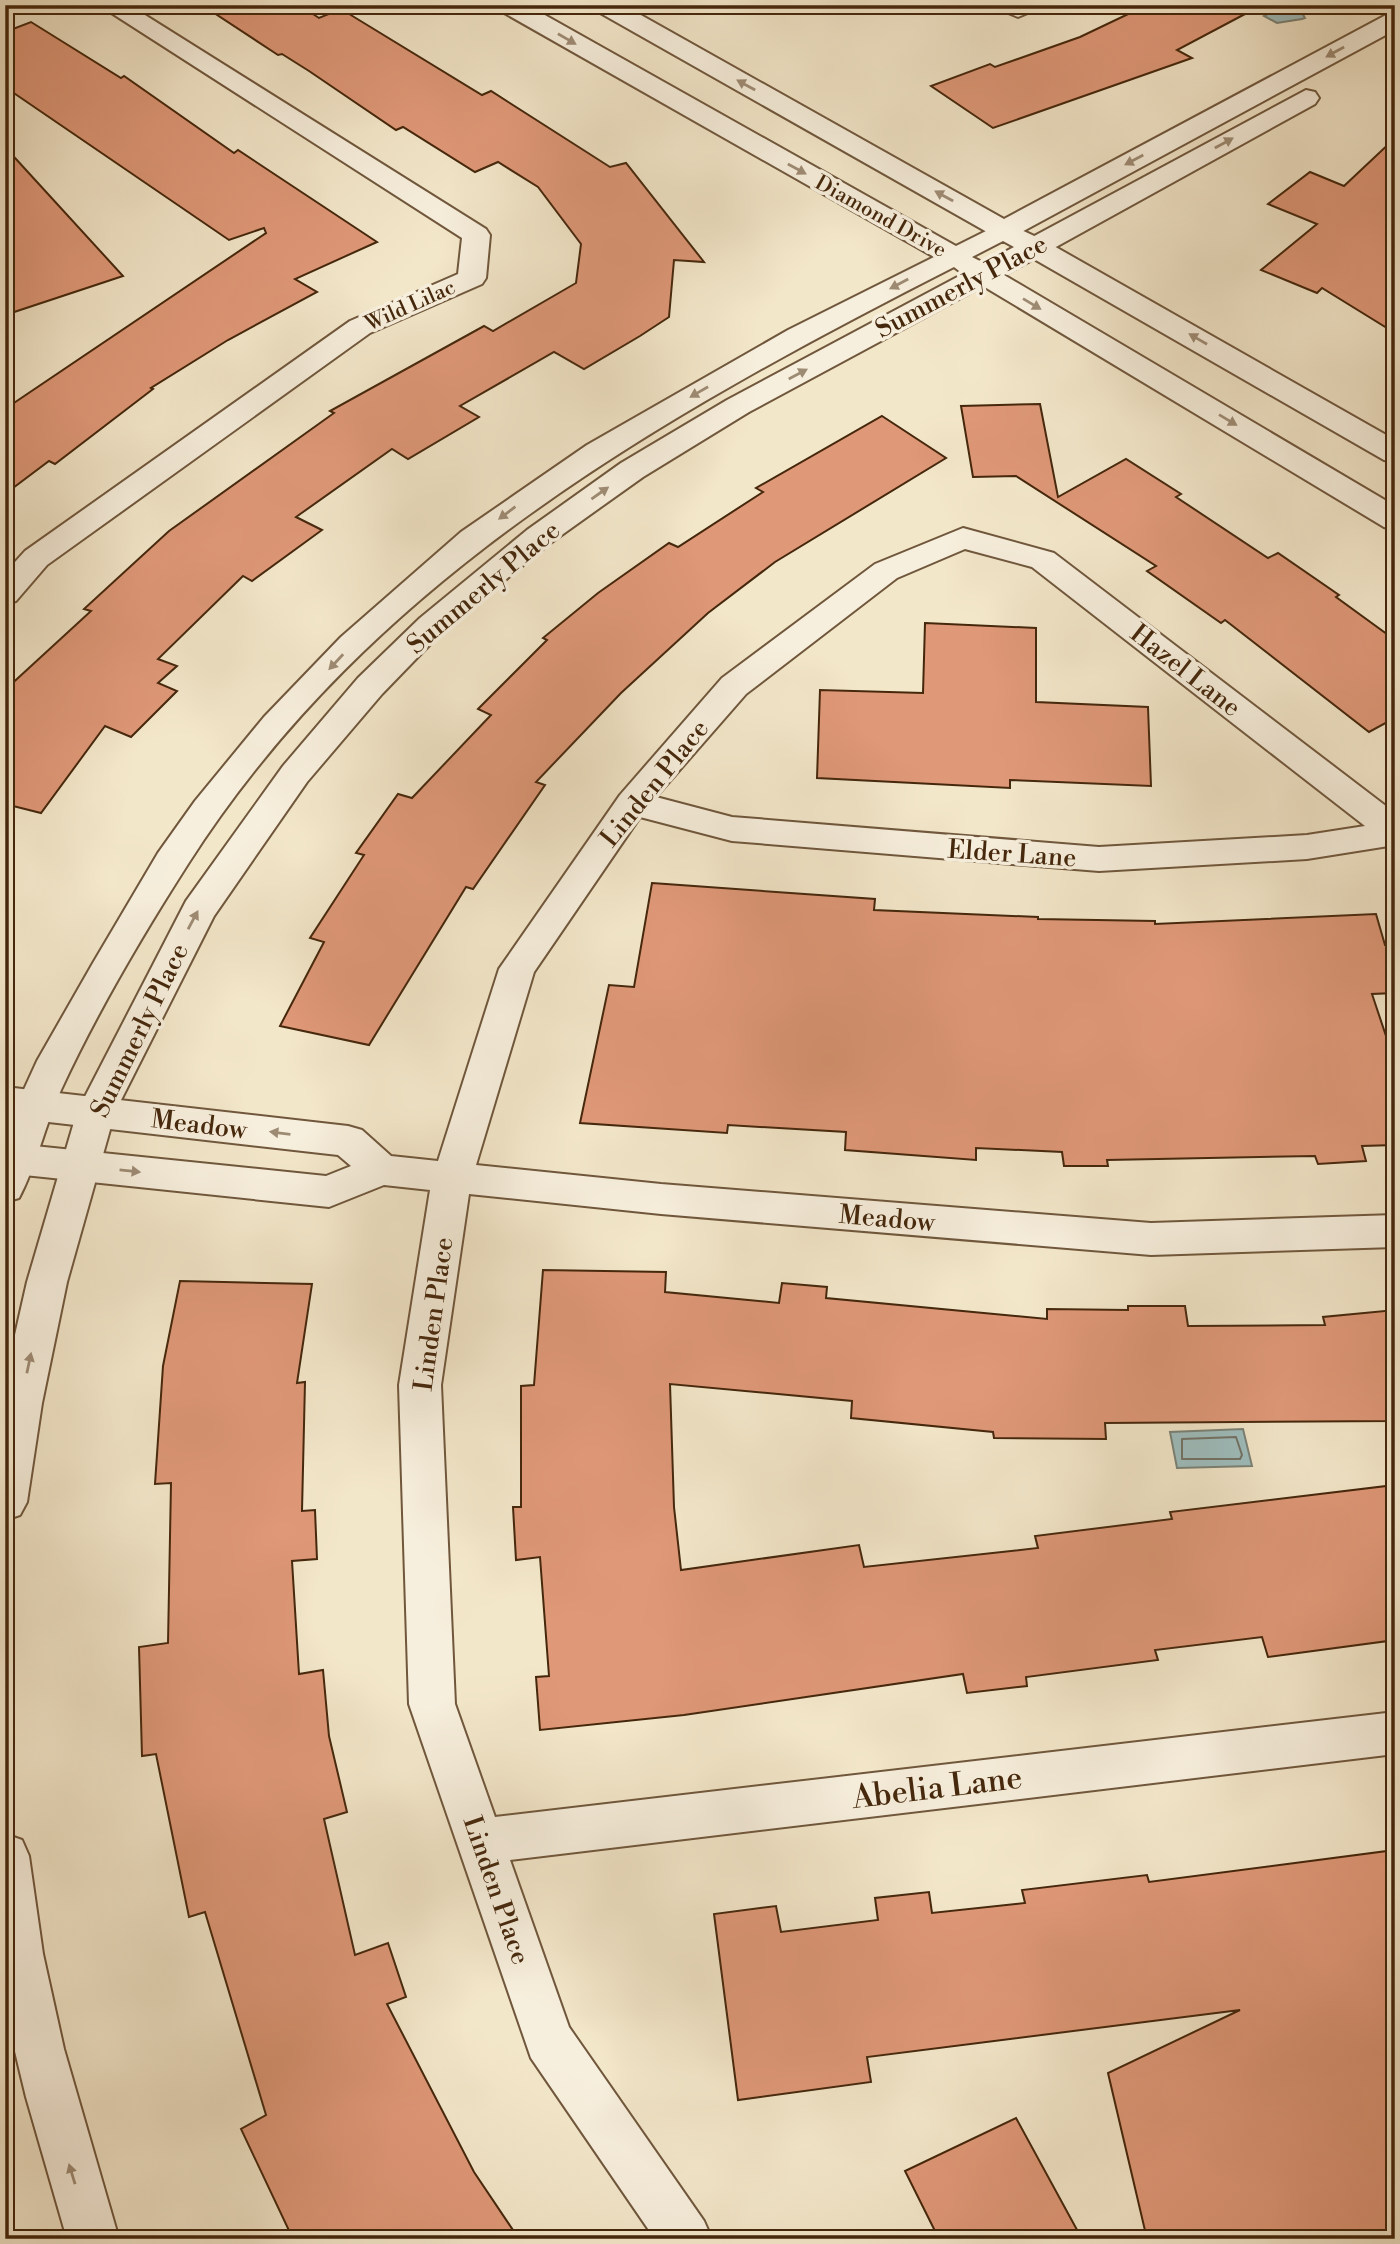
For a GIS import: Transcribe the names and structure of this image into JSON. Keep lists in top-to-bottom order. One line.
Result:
{"streets":{"street":["Diamond Drive","Summerly Place","Wild Lilac","Hazel Lane","Linden Place","Elder Lane","Meadow","Abelia Lane"]},"crossings":[["Diamond Drive","Summerly Place"],["Summerly Place","Meadow"],["Hazel Lane","Linden Place"],["Hazel Lane","Elder Lane"],["Linden Place","Elder Lane"],["Linden Place","Meadow"],["Linden Place","Abelia Lane"]]}
